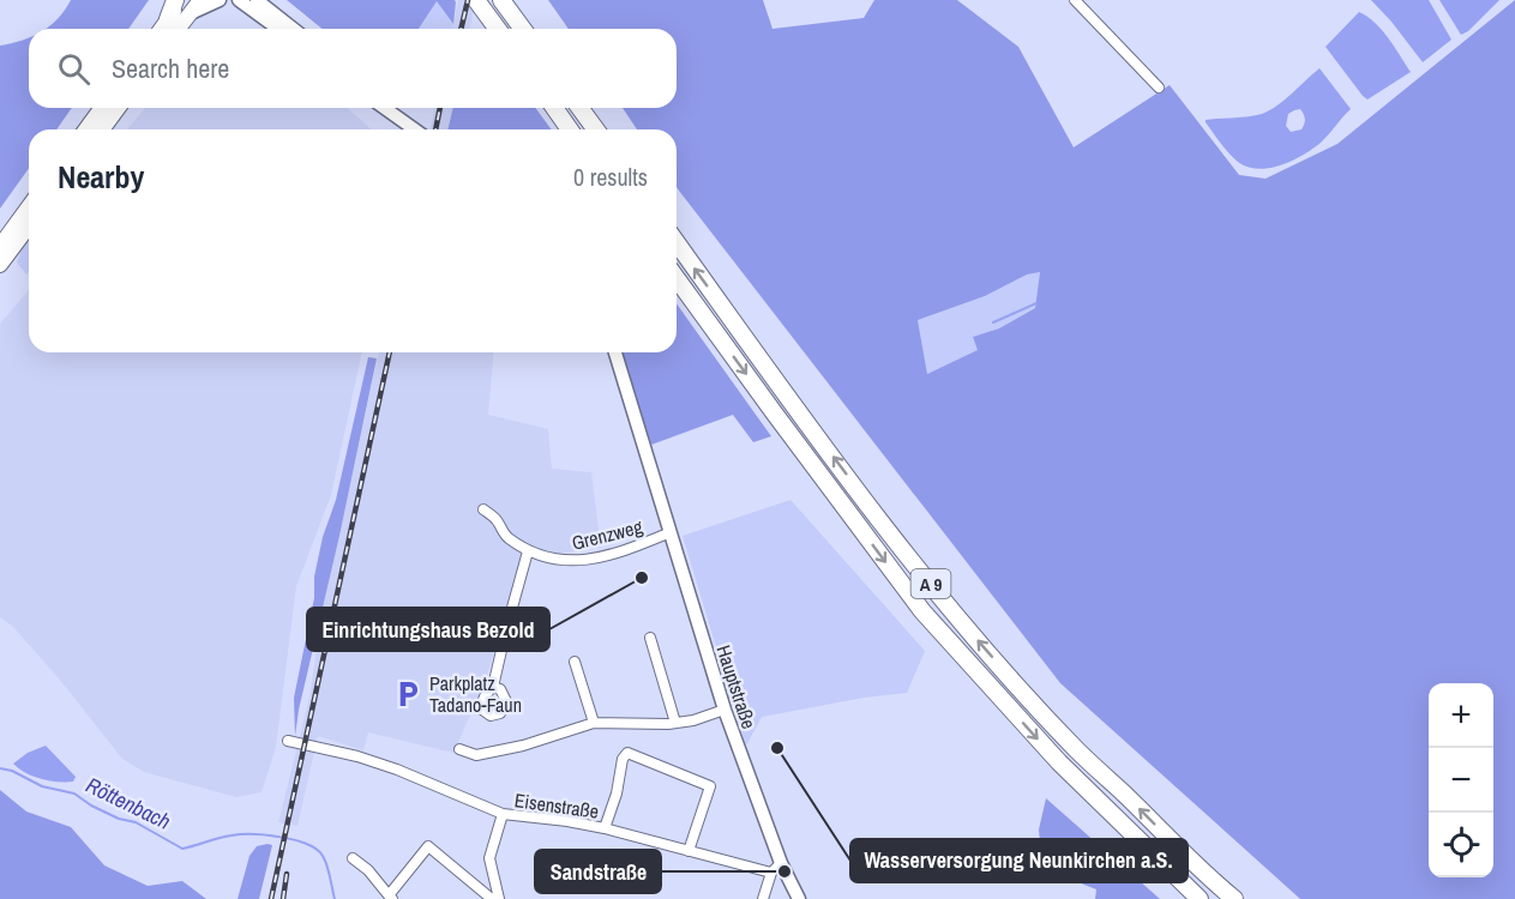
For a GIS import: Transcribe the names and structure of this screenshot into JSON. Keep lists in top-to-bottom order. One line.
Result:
{"streets":{"highway":["A 9"],"main road":["Hauptstraße"],"street":["Grenzweg","Eisenstraße"]},"crossings":[["Grenzweg","Hauptstraße"],["Hauptstraße","Eisenstraße"]],"water":["Röttenbach"],"places":{"other":["Einrichtungshaus Bezold","Wasserversorgung Neunkirchen a.S.","Sandstraße"],"parking":["Parkplatz Tadano-Faun"]},"page":{"search":"Search here","heading":["Nearby","0 results"],"map_buttons":["+","−"]}}
